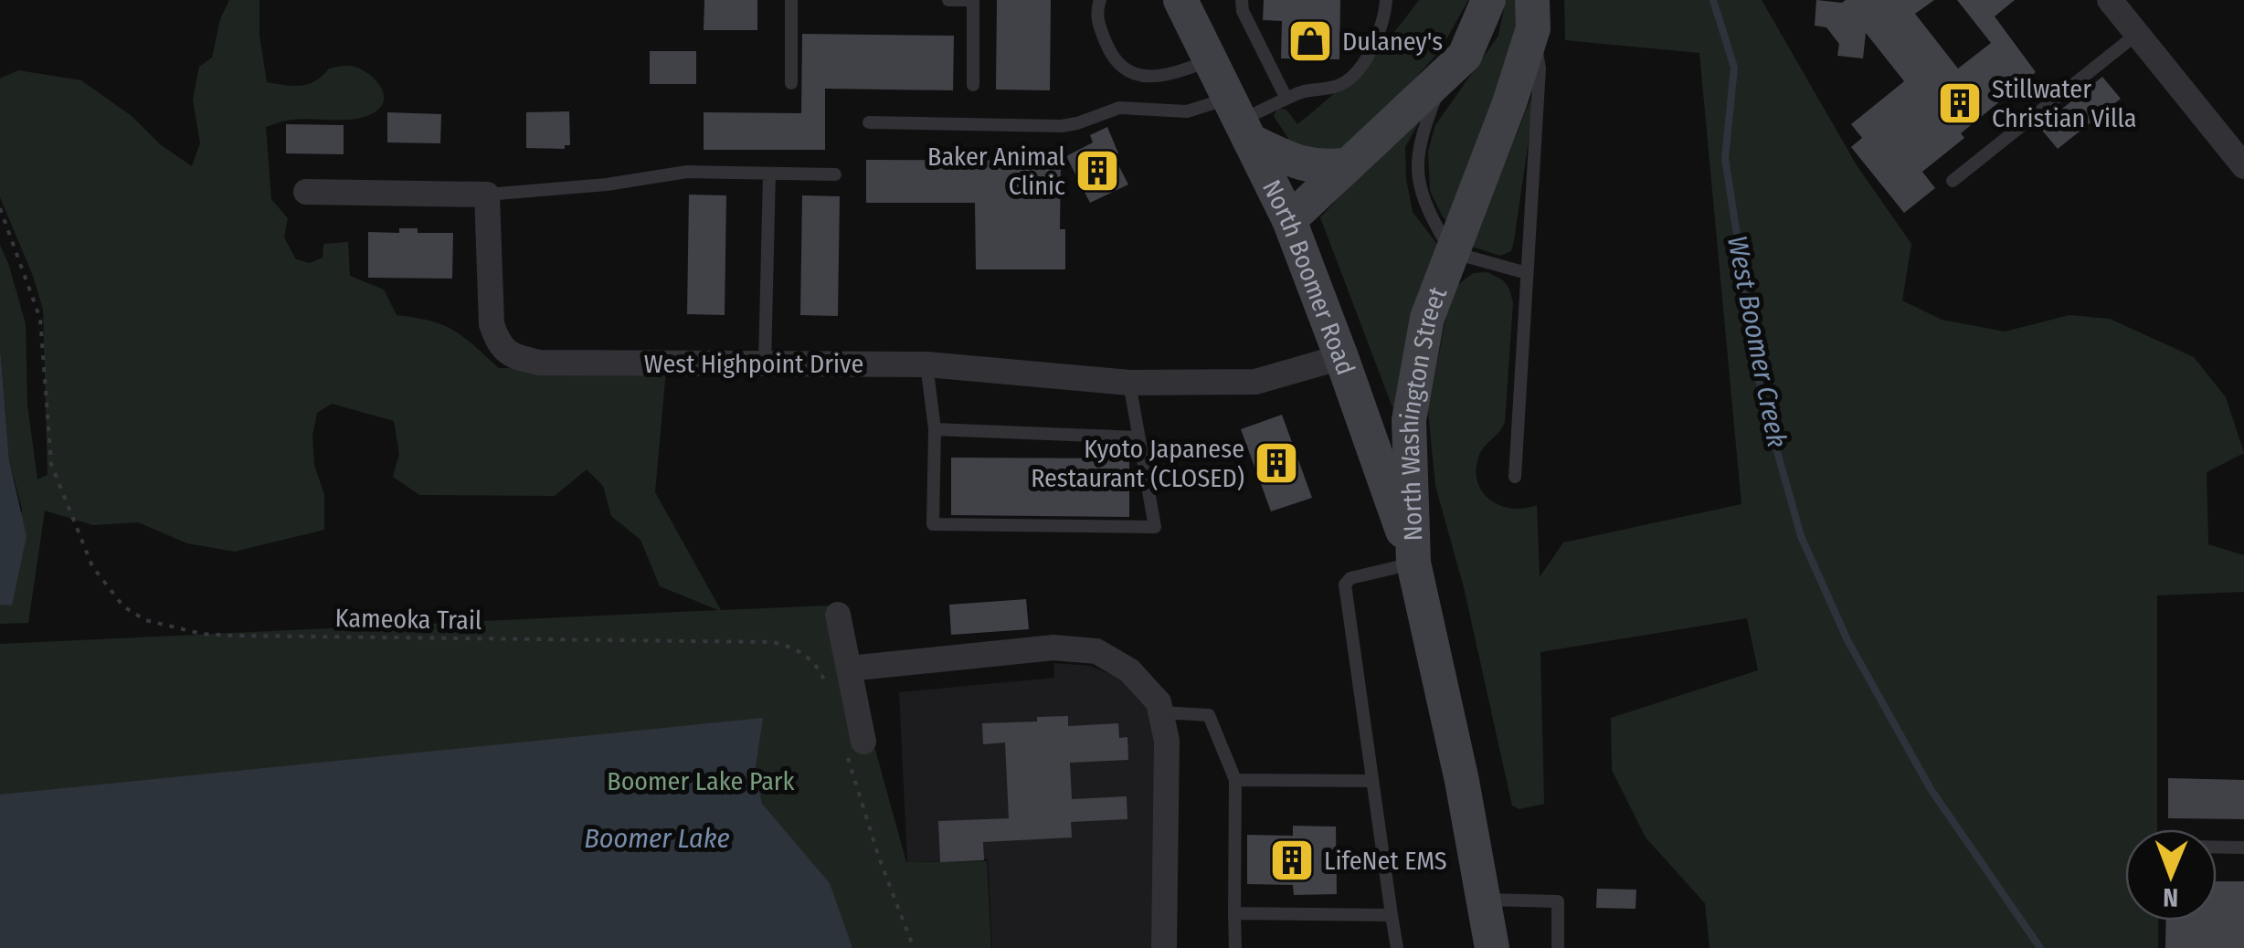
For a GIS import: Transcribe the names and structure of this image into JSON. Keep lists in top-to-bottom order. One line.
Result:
{"streets":{"main road":["North Boomer Road","North Washington Street"],"street":["West Highpoint Drive"],"path":["Kameoka Trail"]},"crossings":[["North Boomer Road","West Highpoint Drive"],["North Boomer Road","North Washington Street"]],"water":["West Boomer Creek","Boomer Lake"],"parks":["Boomer Lake Park"],"places":{"shop":["Dulaney's"],"building":["Stillwater Christian Villa","Baker Animal Clinic","Kyoto Japanese Restaurant (CLOSED)","LifeNet EMS"]},"north":"bottom"}
